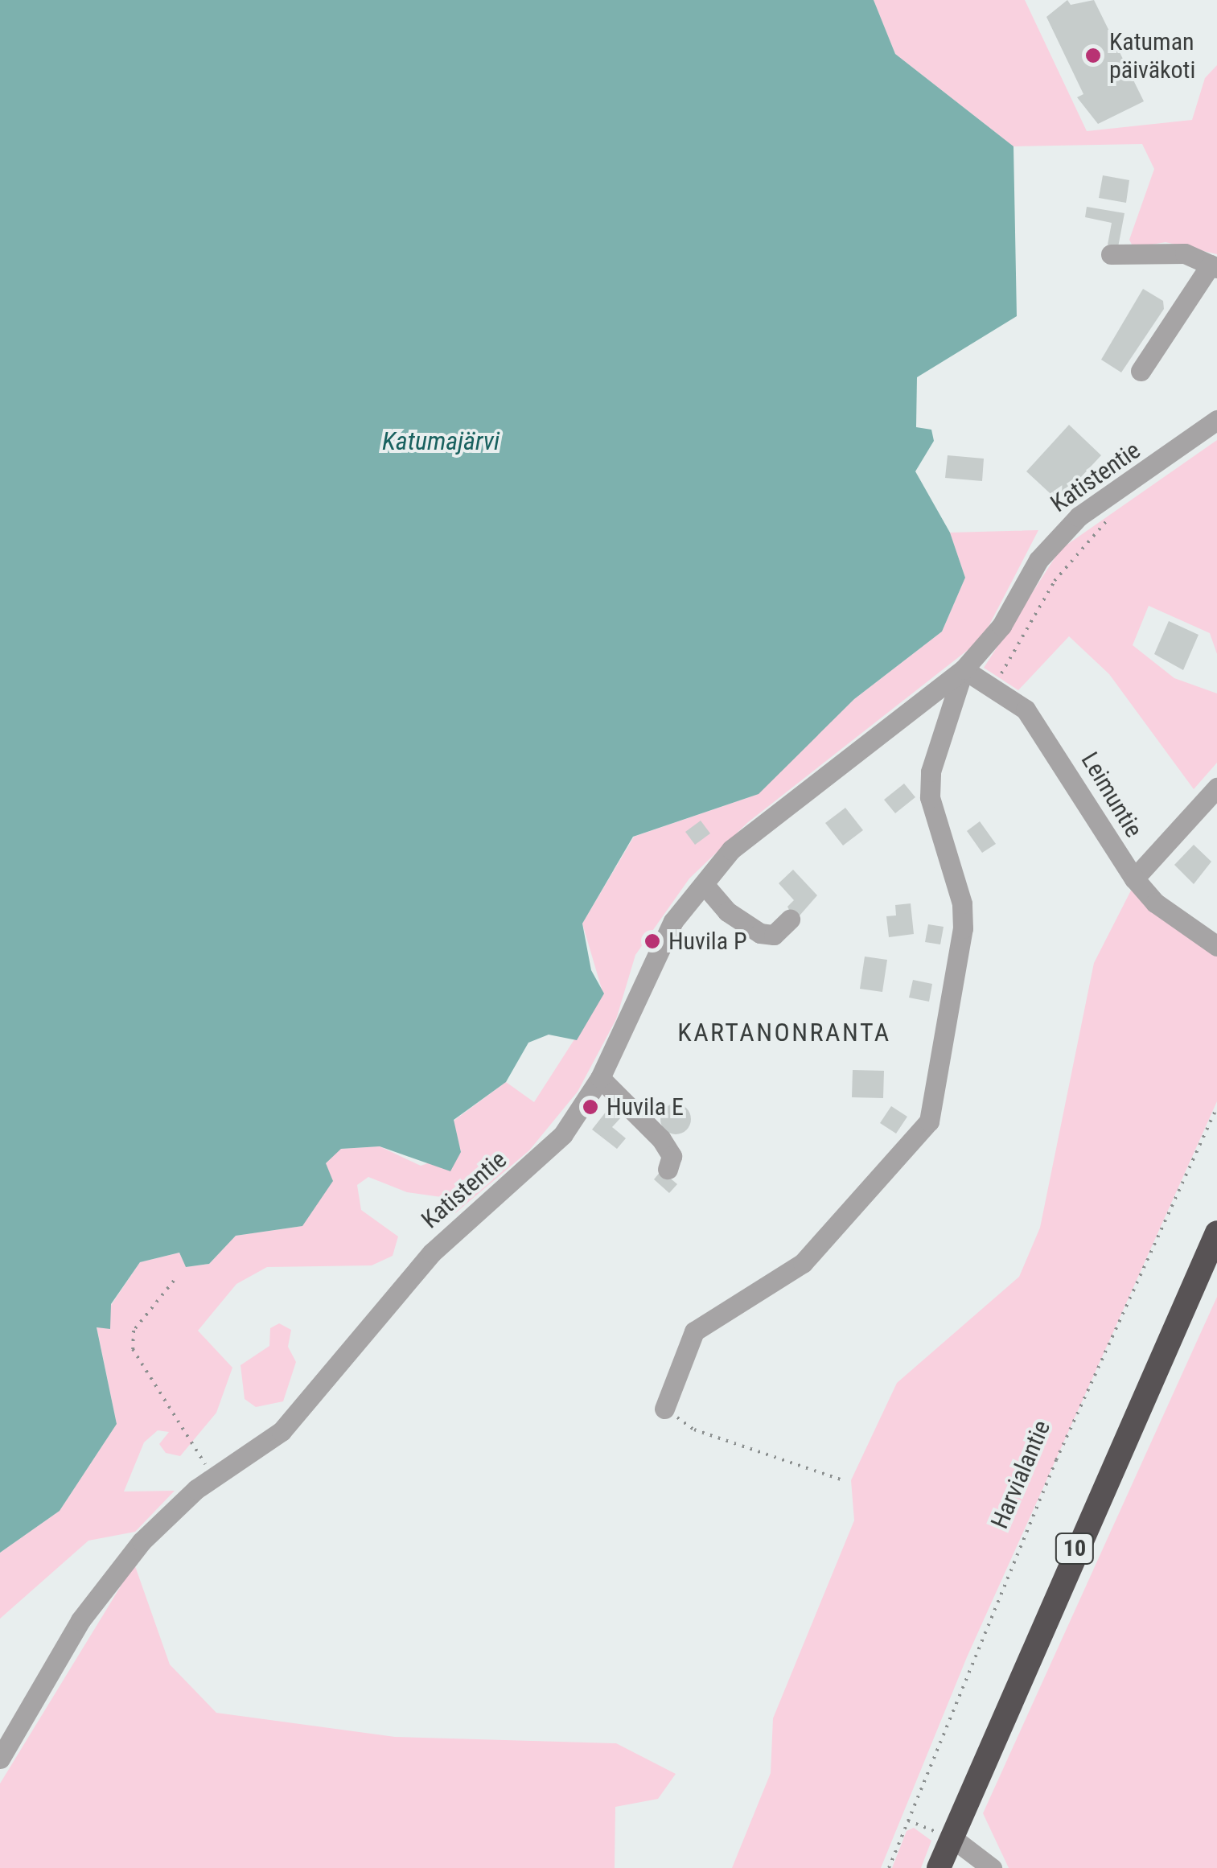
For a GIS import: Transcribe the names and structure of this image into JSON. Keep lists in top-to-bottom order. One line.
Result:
{"streets":{"highway":["10"],"street":["Katistentie","Leimuntie"],"path":["Harvialantie"]},"crossings":[["Katistentie","Leimuntie"]],"districts":["KARTANONRANTA"],"water":["Katumajärvi"],"places":["Katuman päiväkoti","Huvila P","Huvila E"]}
